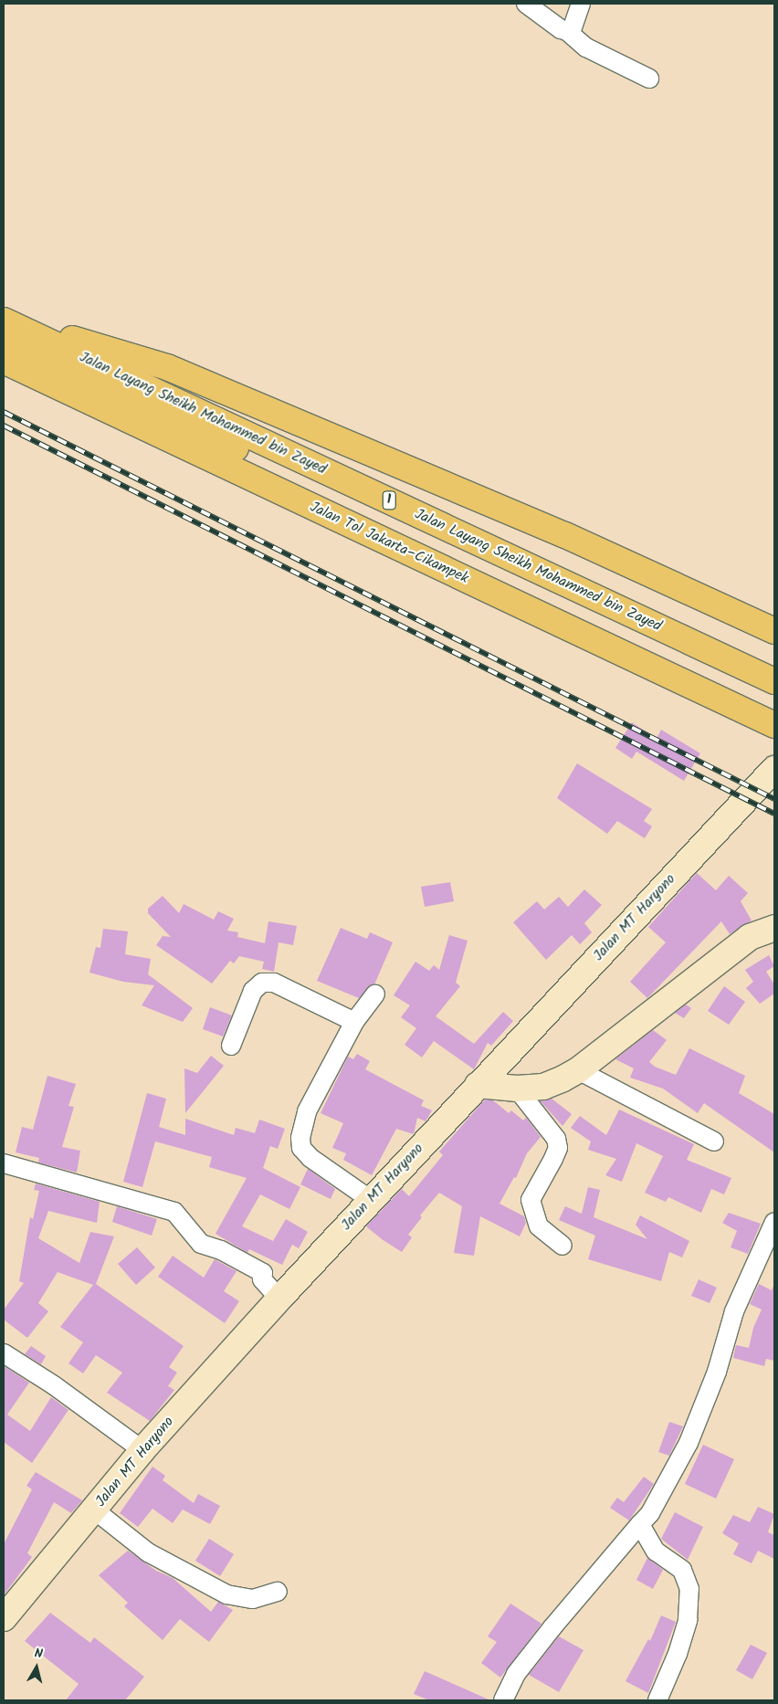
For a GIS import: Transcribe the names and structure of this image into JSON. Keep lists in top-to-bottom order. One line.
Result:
{"streets":{"highway":["Jalan Layang Sheikh Mohammed bin Zayed","1","Jalan Tol Jakarta–Cikampek"],"main road":["Jalan MT Haryono"]},"crossings":[["Jalan Layang Sheikh Mohammed bin Zayed","1"]],"north":"top"}
